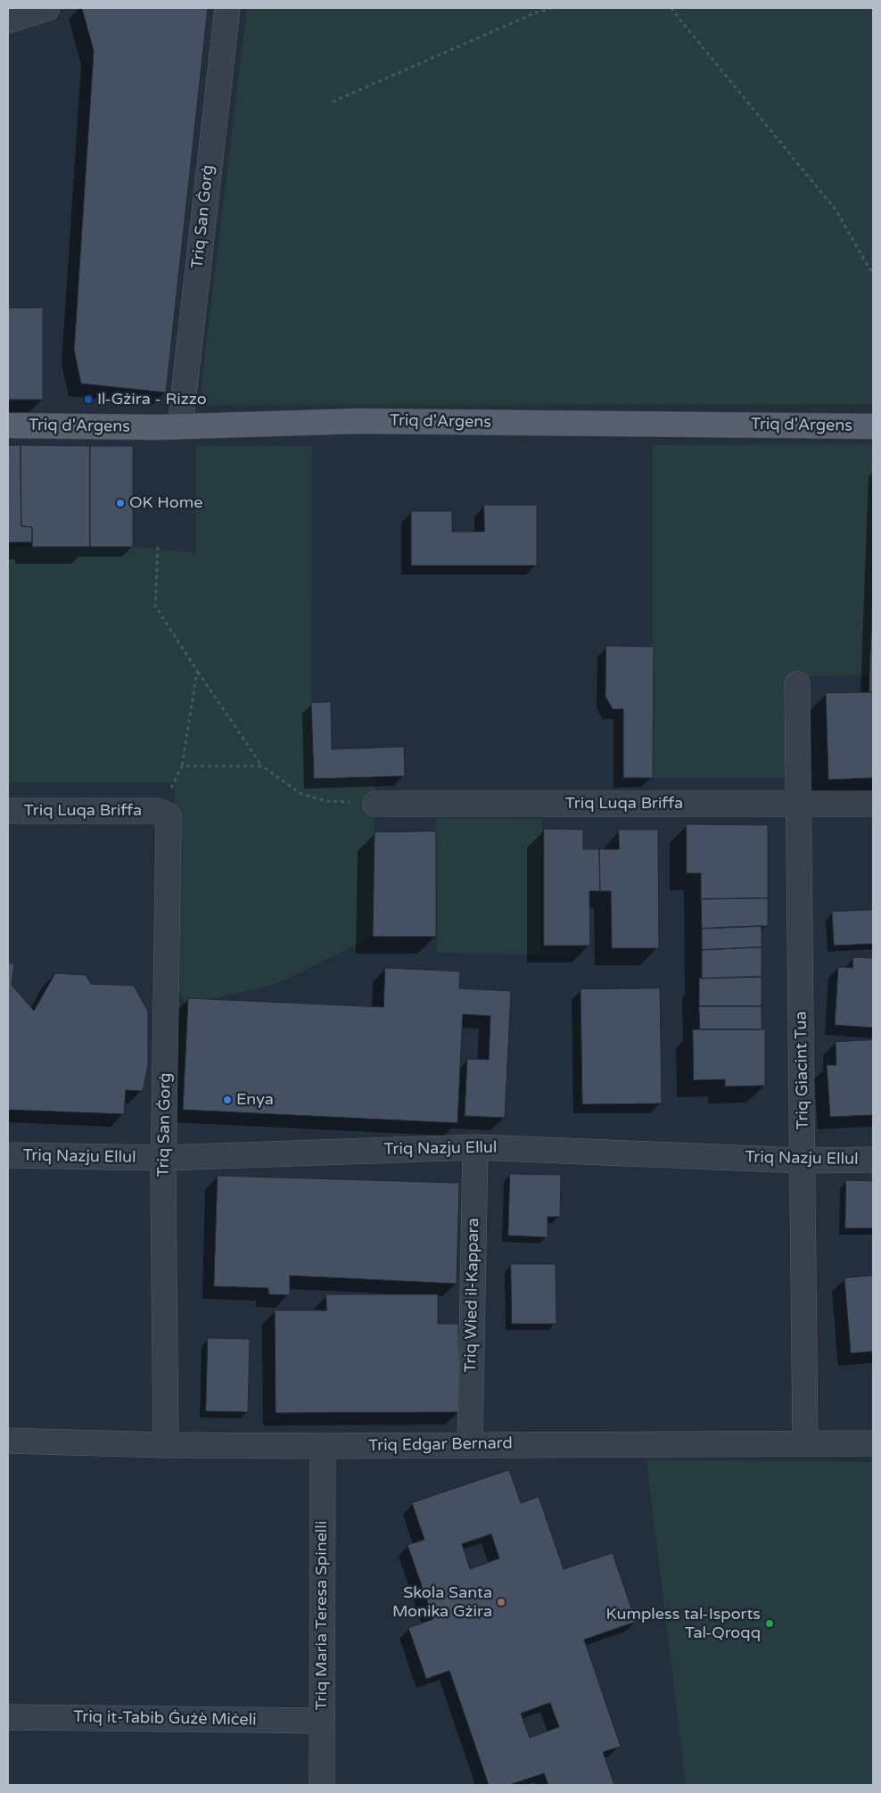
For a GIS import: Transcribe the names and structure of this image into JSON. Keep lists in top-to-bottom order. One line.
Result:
{"streets":{"main road":["Triq d'Argens"],"street":["Triq San Ġorġ","Triq Luqa Briffa","Triq Giacint Tua","Triq Nazju Ellul","Triq Wied il-Kappara","Triq Edgar Bernard","Triq Maria Teresa Spinelli","Triq it-Tabib Ġużè Miċeli"]},"crossings":[["Triq San Ġorġ","Triq d'Argens"],["Triq San Ġorġ","Triq Luqa Briffa"],["Triq San Ġorġ","Triq Nazju Ellul"],["Triq San Ġorġ","Triq Edgar Bernard"],["Triq Luqa Briffa","Triq Giacint Tua"],["Triq Giacint Tua","Triq Nazju Ellul"],["Triq Giacint Tua","Triq Edgar Bernard"],["Triq Nazju Ellul","Triq Wied il-Kappara"],["Triq Wied il-Kappara","Triq Edgar Bernard"],["Triq Edgar Bernard","Triq Maria Teresa Spinelli"],["Triq Maria Teresa Spinelli","Triq it-Tabib Ġużè Miċeli"]],"places":["Il-Gżira - Rizzo","OK Home","Enya","Skola Santa Monika Gżira","Kumpless tal-Isports Tal-Qroqq"]}
